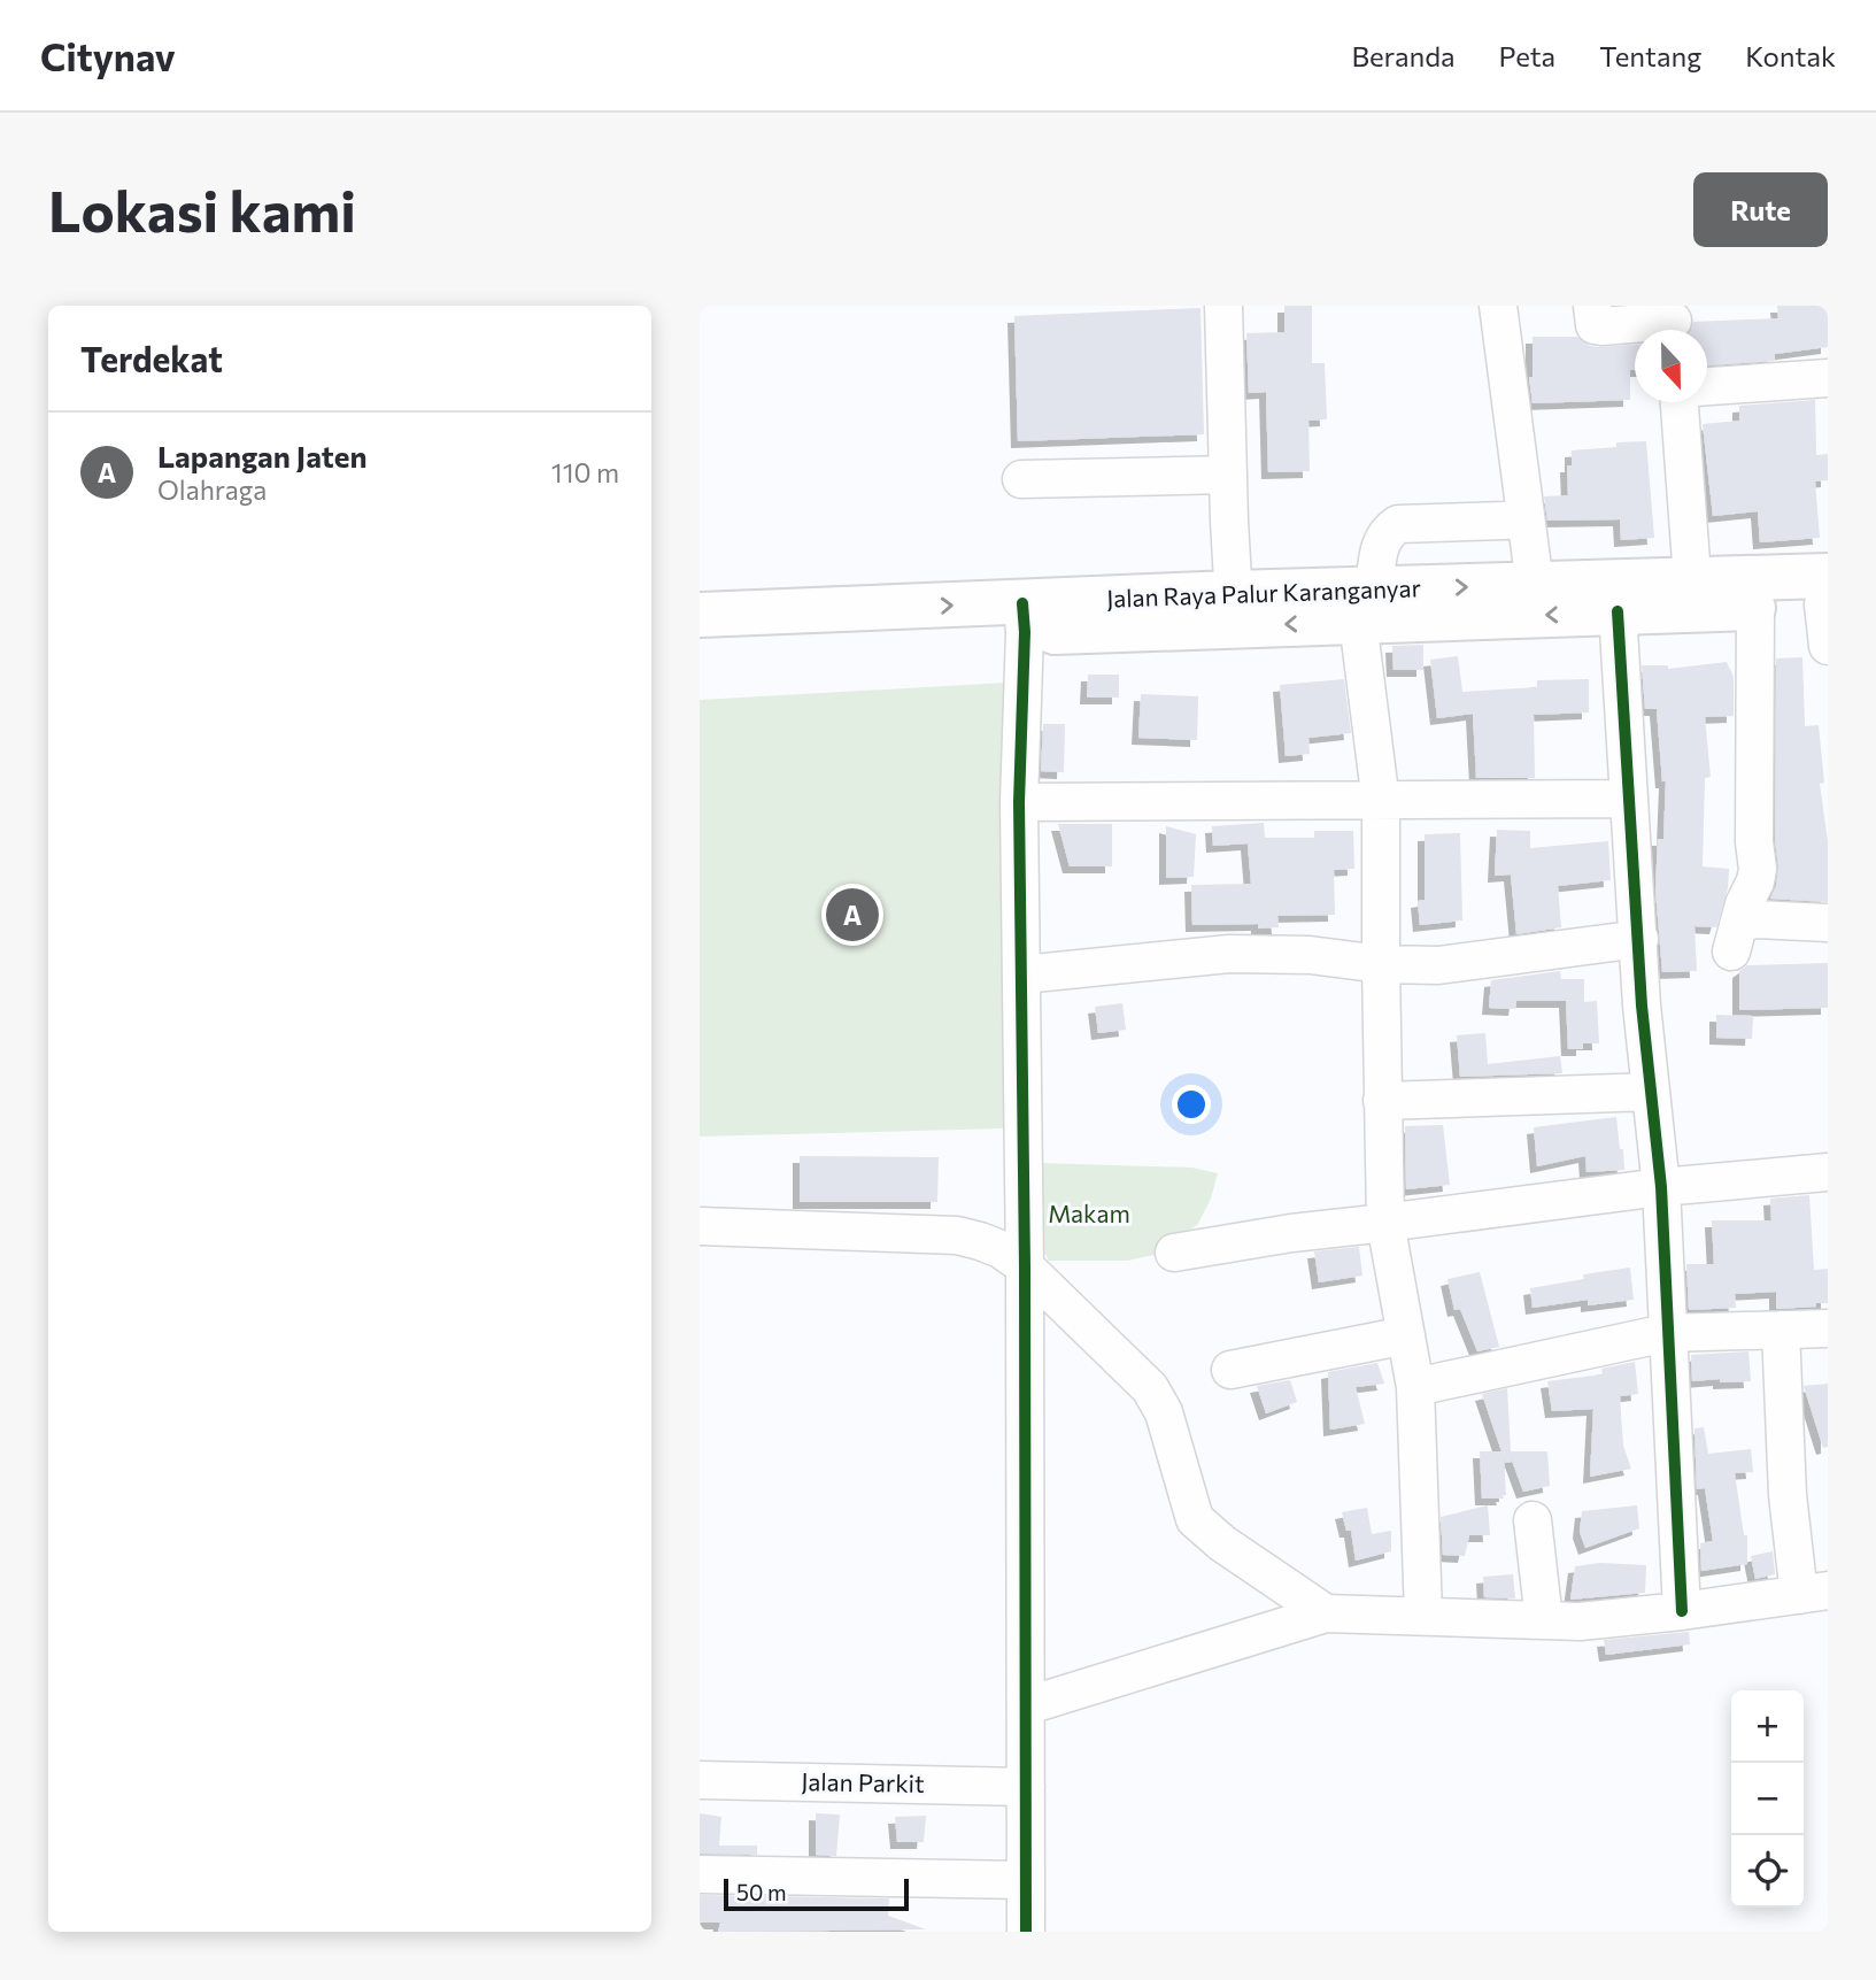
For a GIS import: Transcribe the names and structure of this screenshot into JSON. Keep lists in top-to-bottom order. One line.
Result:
{"streets":{"main road":["Jalan Raya Palur Karanganyar"],"street":["Jalan Parkit"]},"parks":["Makam"],"scale_bar":"50 m","north":"bottom","page":{"header":"Citynav","nav":["Beranda","Peta","Tentang","Kontak"],"buttons":"Rute","title":"Lokasi kami","heading":"Terdekat","list":[{"mark":"A","name":"Lapangan Jaten","note":"Olahraga","value":"110 m"}],"pins":"A","map_buttons":["+","−"],"scale":"50 m"}}
